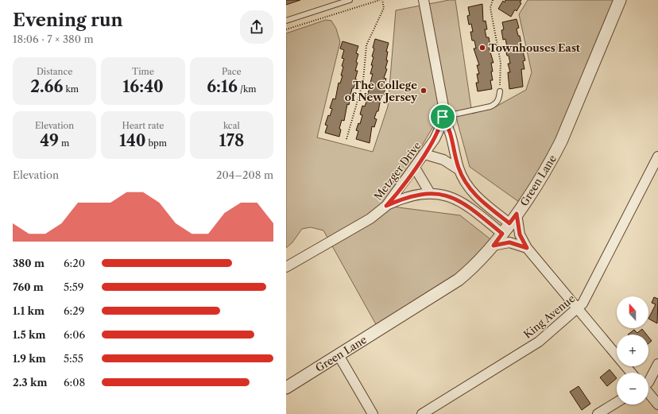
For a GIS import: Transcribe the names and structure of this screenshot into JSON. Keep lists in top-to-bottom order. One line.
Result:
{"streets":{"street":["Metzger Drive","Green Lane","King Avenue"]},"places":["Townhouses East","The College of New Jersey"],"north":"top","page":{"heading":["Evening run","18:06 · 7 × 380 m"],"stats":[["Distance","2.66 km"],["Time","16:40"],["Pace","6:16 /km"],["Elevation","49 m"],["Heart rate","140 bpm"],["kcal","178"]],"chart":["Elevation","204–208 m"],"list":[{"name":"380 m","note":"6:20"},{"name":"760 m","note":"5:59"},{"name":"1.1 km","note":"6:29"},{"name":"1.5 km","note":"6:06"},{"name":"1.9 km","note":"5:55"},{"name":"2.3 km","note":"6:08"}],"map_buttons":["+","−"]}}
